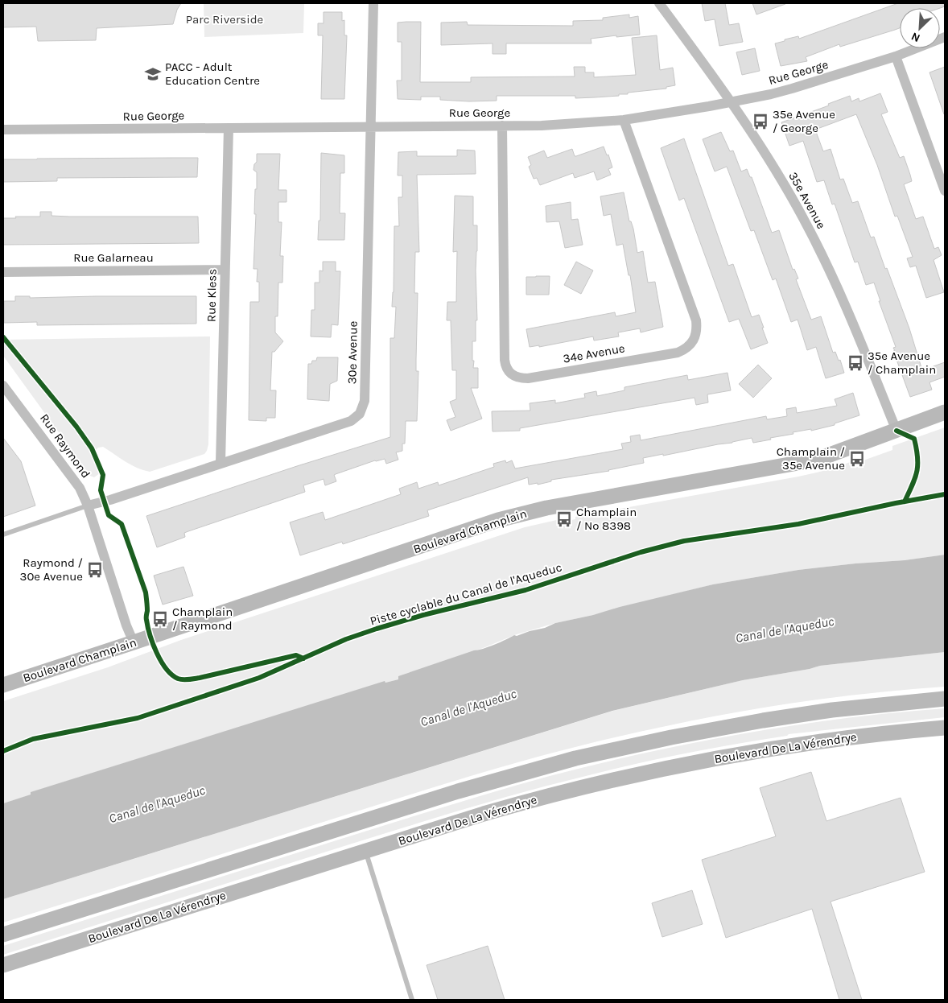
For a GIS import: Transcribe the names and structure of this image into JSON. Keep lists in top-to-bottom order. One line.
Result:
{"streets":{"main road":["Boulevard Champlain","Boulevard De La Vérendrye"],"street":["Rue George","35e Avenue","Rue Galarneau","Rue Kless","30e Avenue","34e Avenue","Rue Raymond"],"cycle path":["Piste cyclable du Canal de l'Aqueduc"]},"crossings":[["Rue George","35e Avenue"],["Rue George","Rue Kless"],["Rue George","30e Avenue"],["Rue George","34e Avenue"],["35e Avenue","Boulevard Champlain"],["Rue Galarneau","Rue Kless"],["Rue Kless","30e Avenue"],["30e Avenue","Rue Raymond"],["Rue Raymond","Boulevard Champlain"]],"water":["Canal de l'Aqueduc"],"parks":["Parc Riverside"],"places":{"school or university":["PACC - Adult Education Centre"],"bus stop":["35e Avenue / George","35e Avenue / Champlain","Champlain / 35e Avenue","Champlain / No 8398","Raymond / 30e Avenue","Champlain / Raymond"]},"north":"bottom left"}
